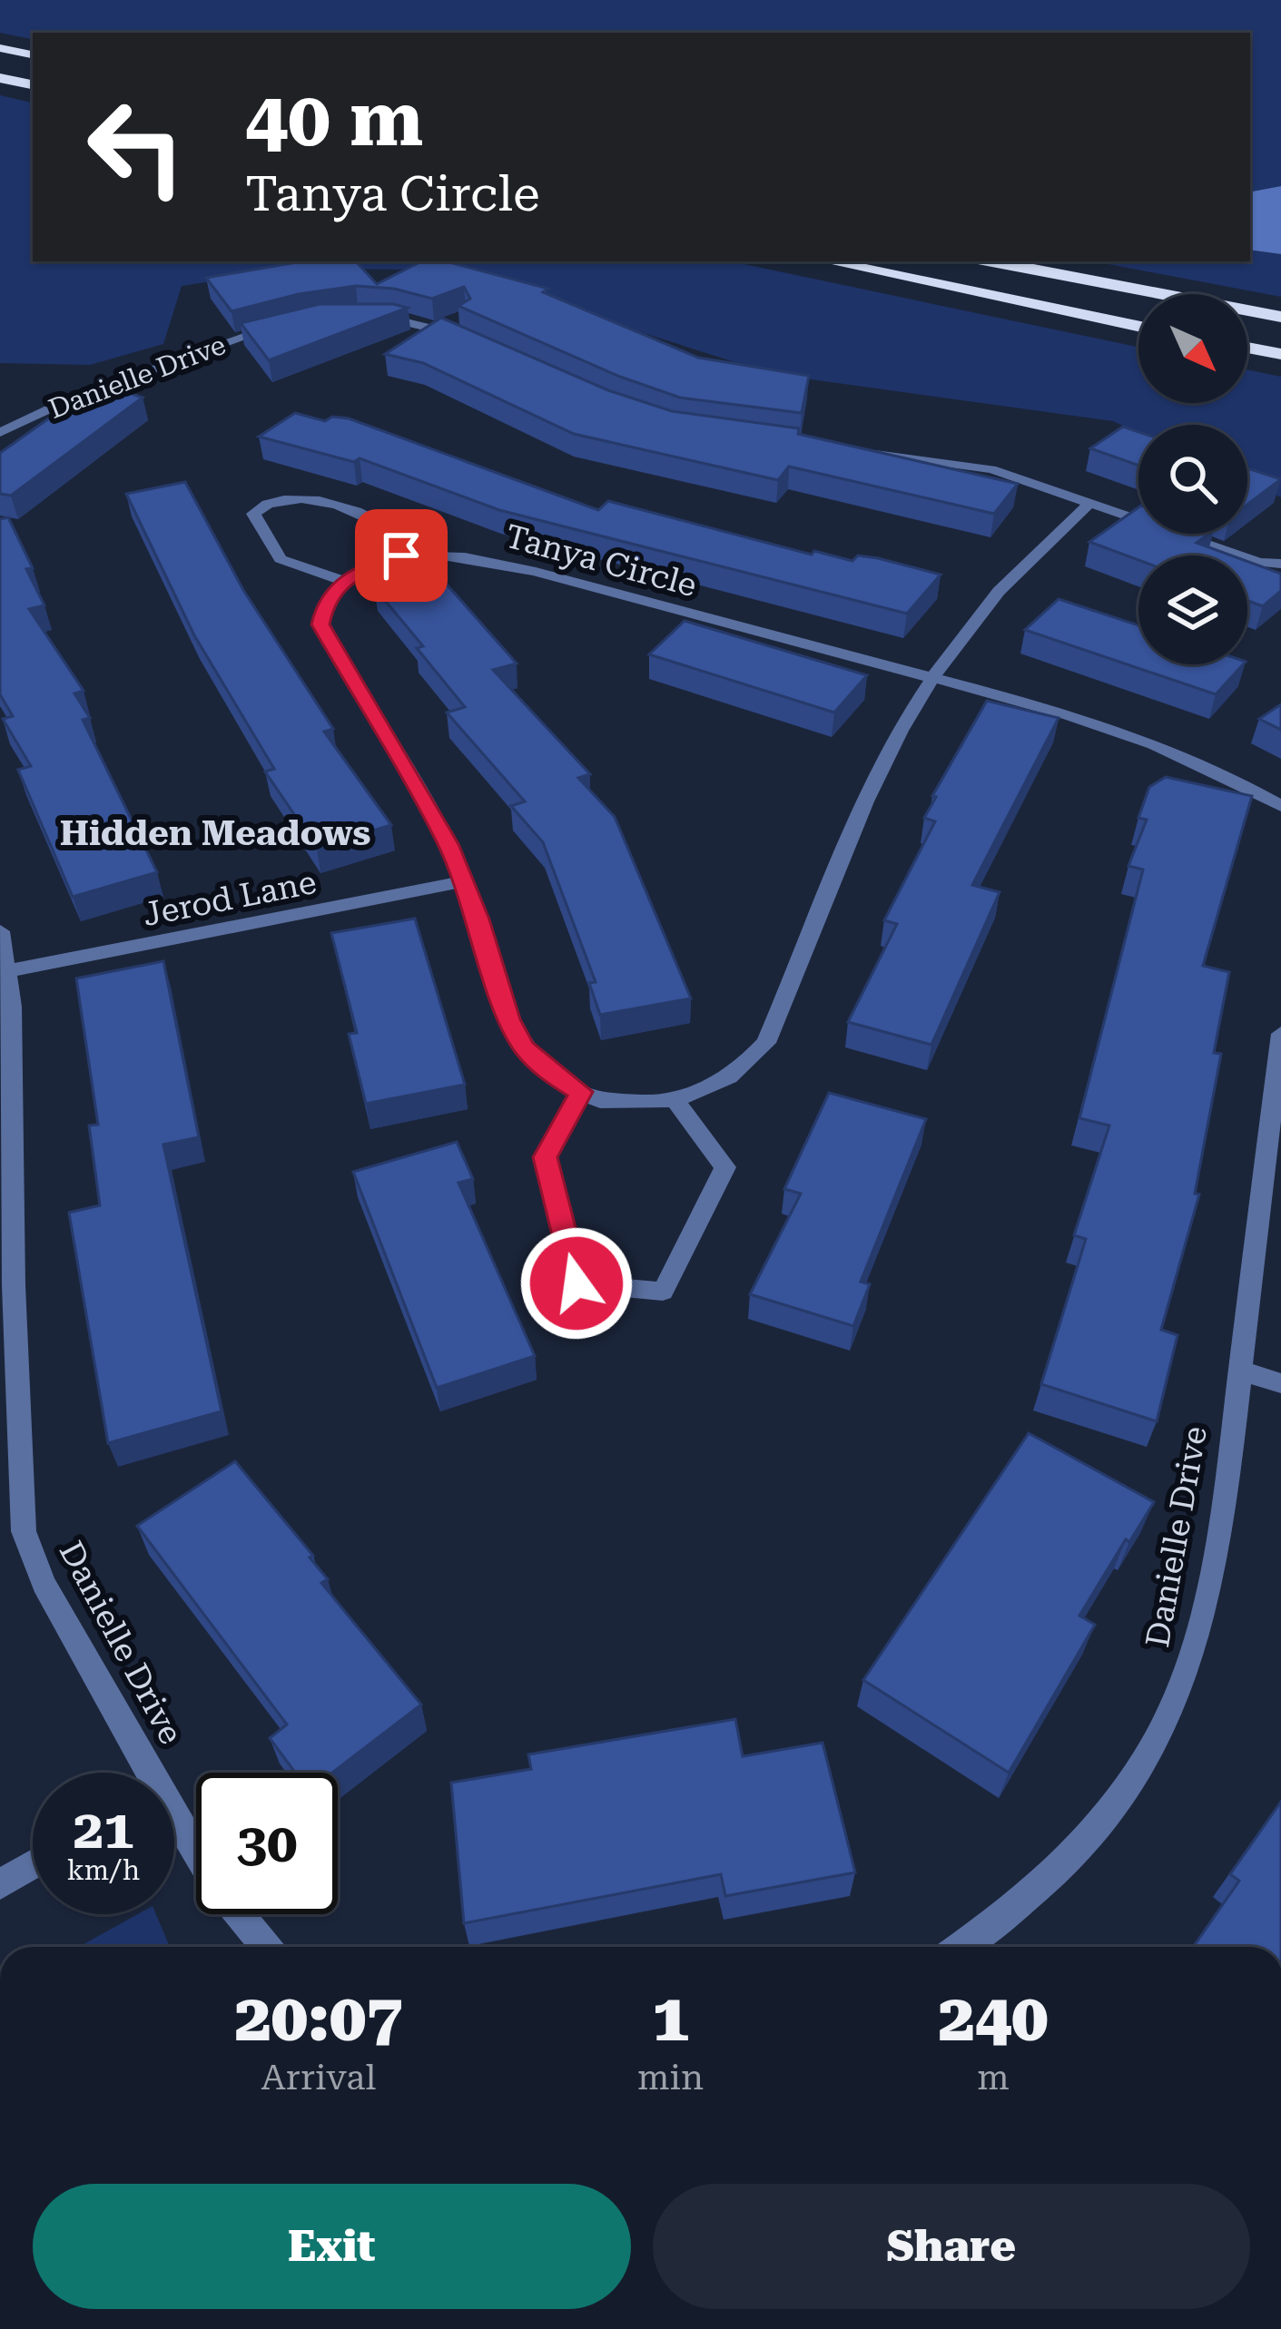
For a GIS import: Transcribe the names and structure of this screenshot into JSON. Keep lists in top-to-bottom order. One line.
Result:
{"streets":{"street":["Danielle Drive","Tanya Circle","Jerod Lane"]},"crossings":[["Danielle Drive","Jerod Lane"]],"districts":["Hidden Meadows"],"north":"bottom right","page":{"turn":["40 m","Tanya Circle"],"speed":"21 km/h","limit":"30","eta":["20:07","Arrival","1","min","240","m"],"buttons":["Exit","Share"]}}
